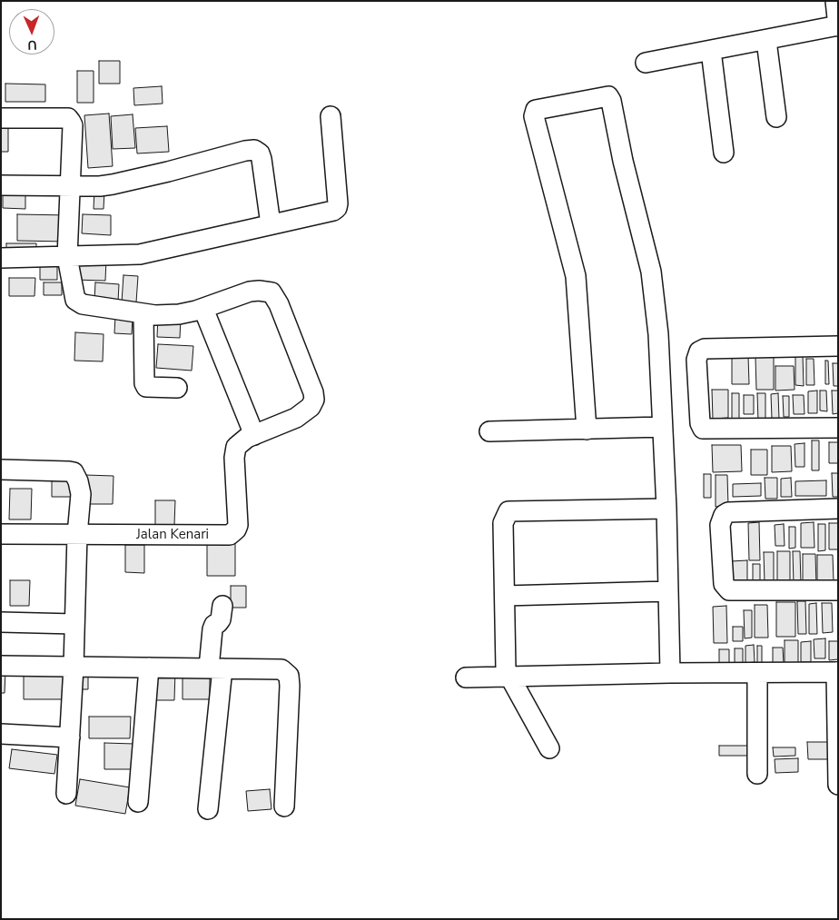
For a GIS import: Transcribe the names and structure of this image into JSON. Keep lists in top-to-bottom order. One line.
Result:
{"streets":{"street":["Jalan Kenari"]},"north":"bottom"}
